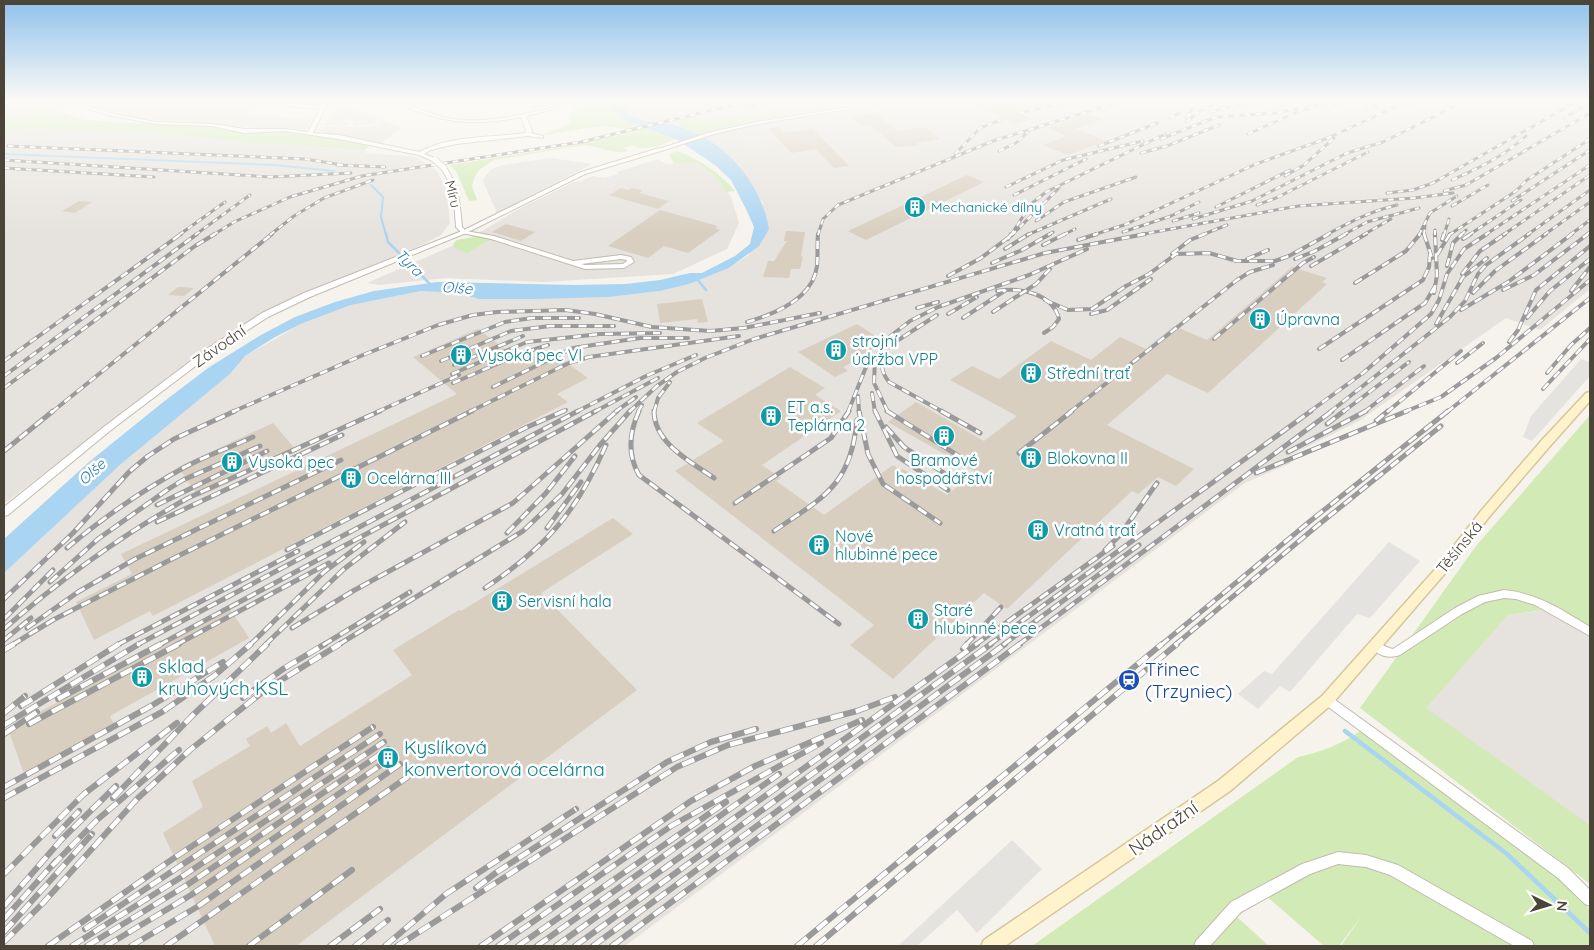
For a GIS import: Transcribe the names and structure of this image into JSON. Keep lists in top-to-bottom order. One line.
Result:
{"streets":{"main road":["Těšínská","Nádražní"],"street":["Míru","Závodní"]},"crossings":[["Míru","Závodní"],["Těšínská","Nádražní"]],"water":["Tyra","Olše"],"places":{"building":["Mechanické dílny","Úpravna","strojní údržba VPP","Vysoká pec VI","Střední trať","ET a.s. Teplárna 2","Bramové hospodářství","Blokovna II","Vysoká pec","Ocelárna III","Vratná trať","Nové hlubinné pece","Servisní hala","Staré hlubinné pece","sklad kruhových KSL","Kyslíková konvertorová ocelárna"],"station":["Třinec (Trzyniec)"]},"north":"right"}
